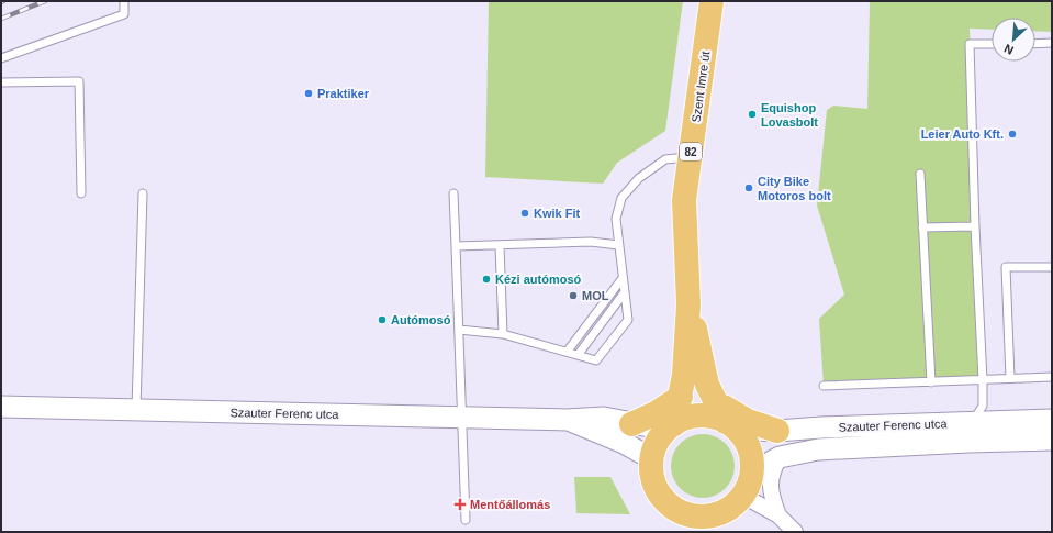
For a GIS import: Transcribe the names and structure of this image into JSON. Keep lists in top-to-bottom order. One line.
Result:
{"streets":{"main road":["Szent Imre út","82"],"street":["Szauter Ferenc utca"]},"crossings":[["Szent Imre út","82"],["Szent Imre út","Szauter Ferenc utca"],["82","Szauter Ferenc utca"]],"places":{"other":["Praktiker","Equishop Lovasbolt","Leier Auto Kft.","City Bike Motoros bolt","Kwik Fit","Kézi autómosó","MOL","Autómosó"],"health":["Mentőállomás"]},"north":"bottom left"}
